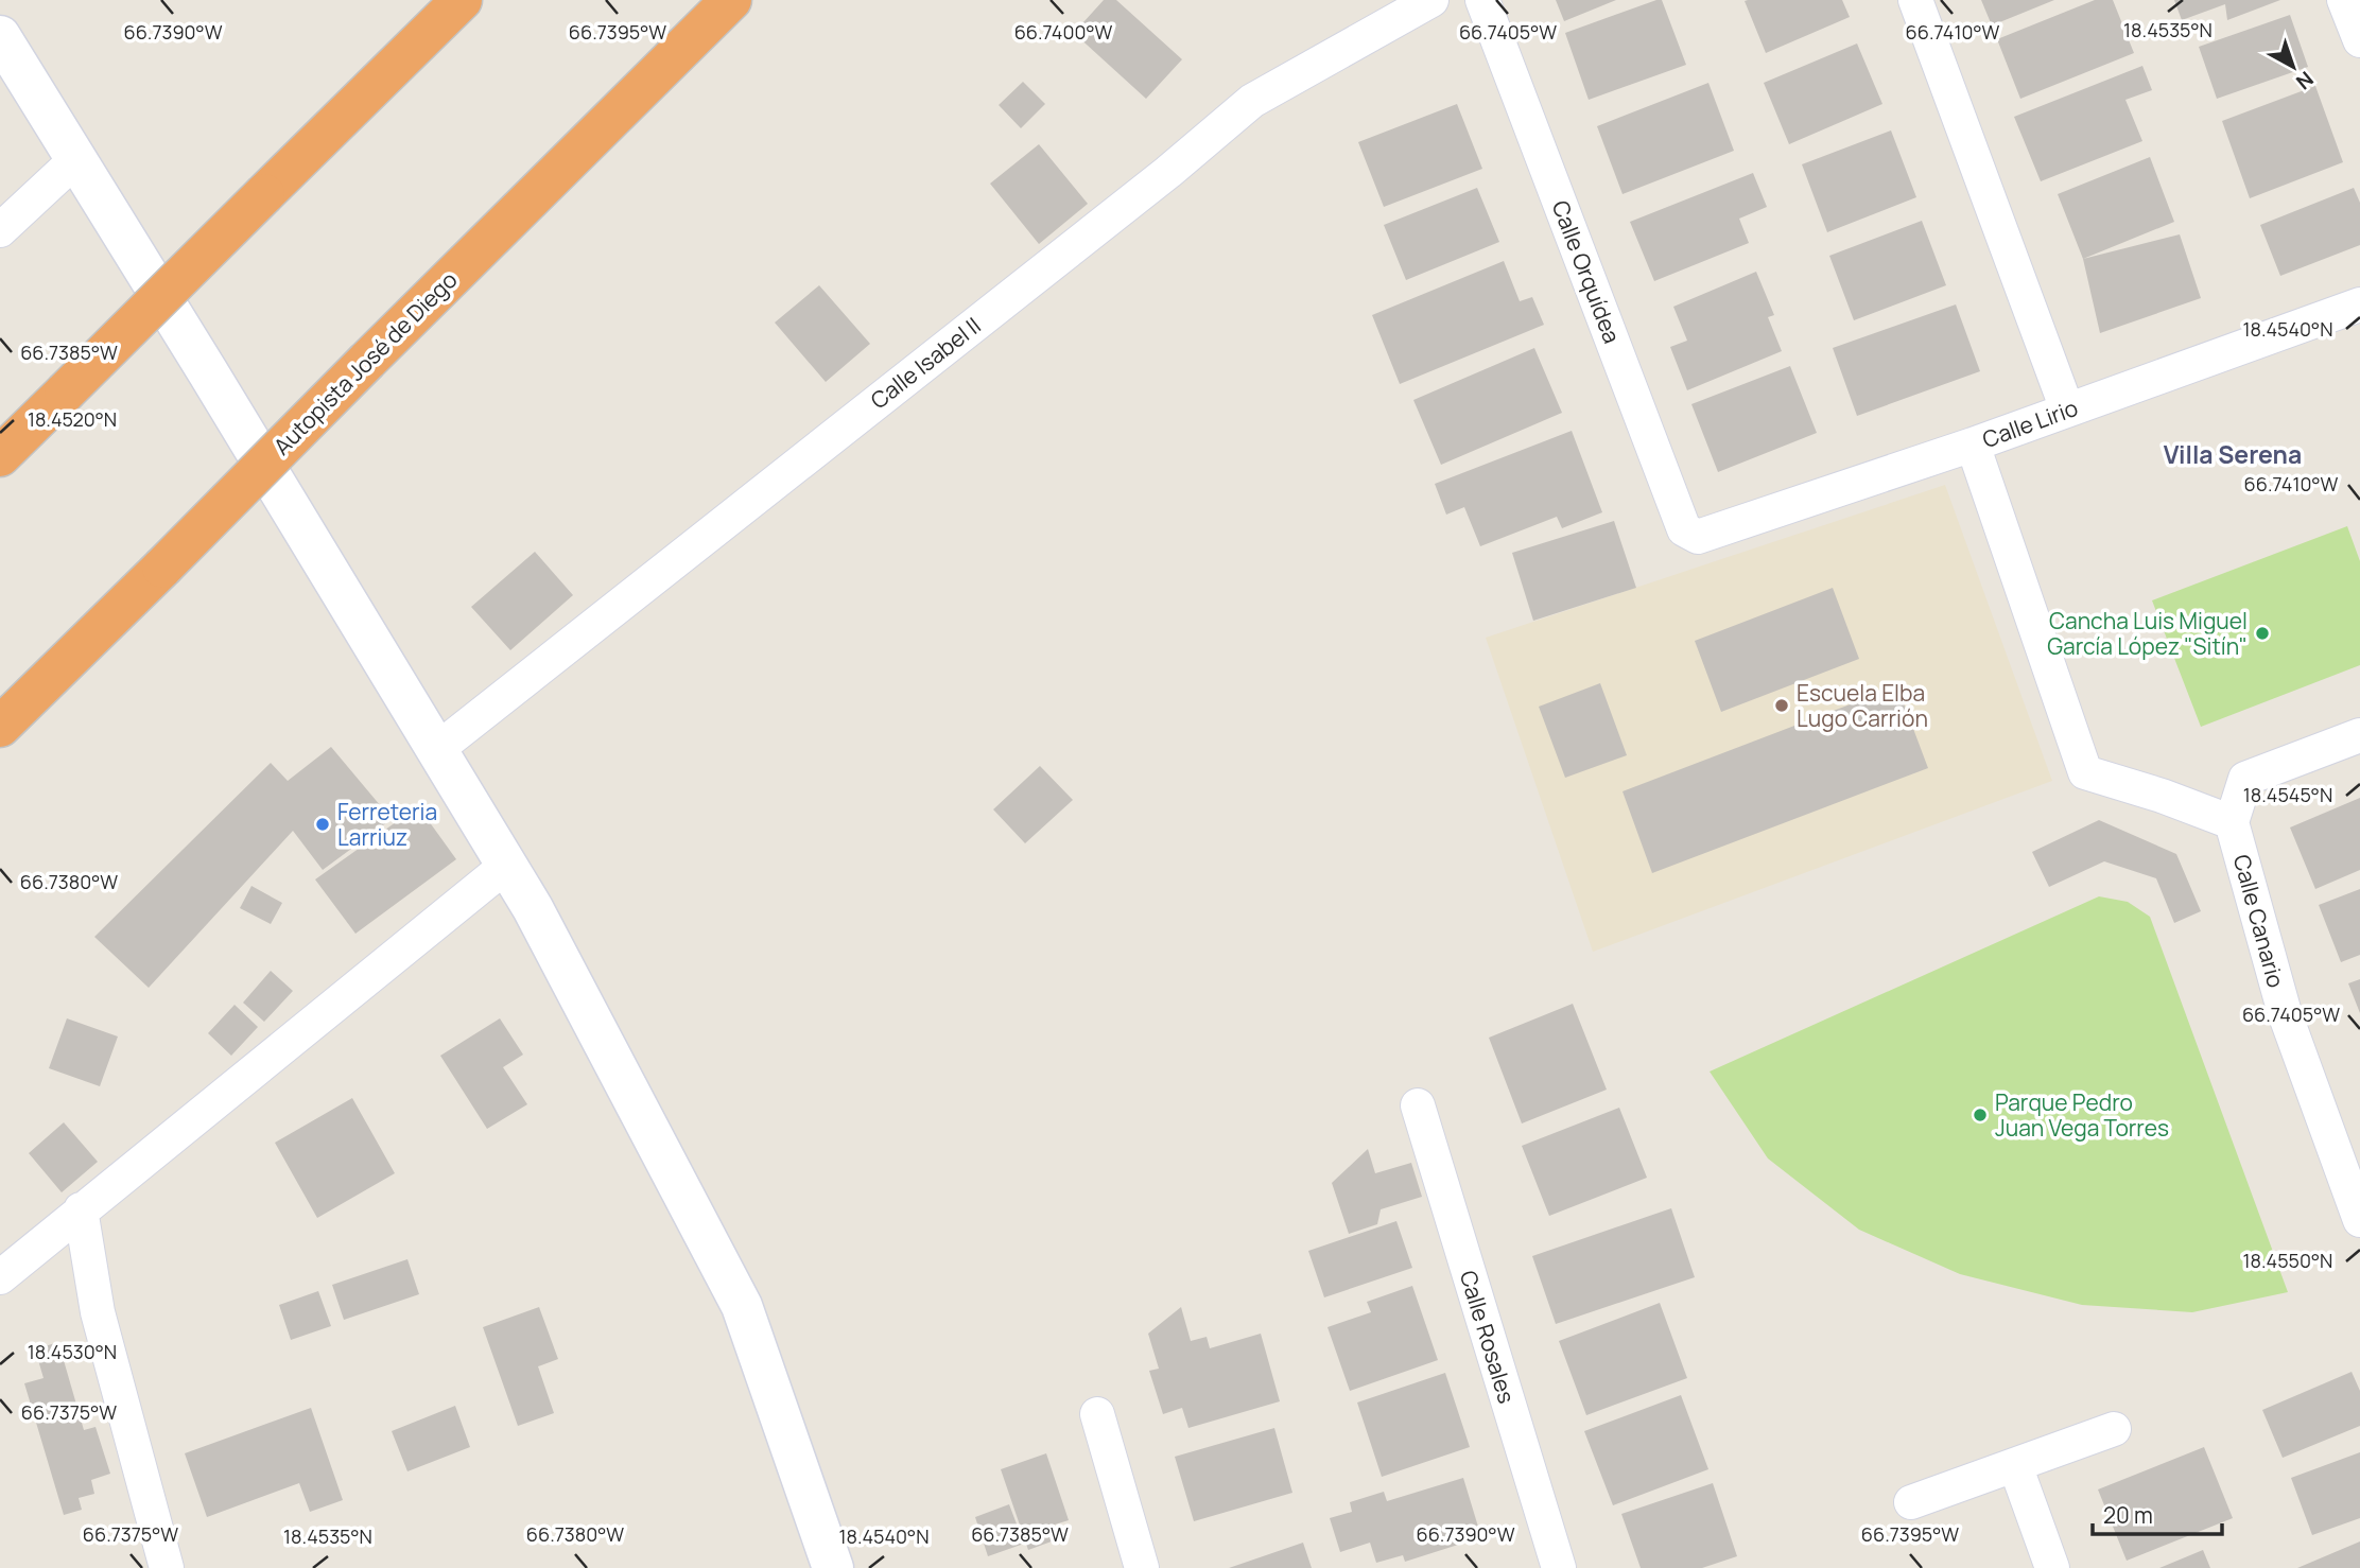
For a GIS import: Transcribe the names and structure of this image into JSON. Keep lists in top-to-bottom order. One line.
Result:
{"streets":{"highway":["Autopista José de Diego"],"street":["Calle Orquídea","Calle Isabel II","Calle Lirio","Calle Canario","Calle Rosales"]},"crossings":[["Calle Orquídea","Calle Lirio"]],"districts":["Villa Serena"],"places":["Cancha Luis Miguel García López \"Sitín\"","Escuela Elba Lugo Carrión","Ferreteria Larriuz","Parque Pedro Juan Vega Torres"],"scale_bar":"20 m","north":"bottom right","coordinates":["18.4535°N","66.7410°W","66.7390°W","66.7395°W","66.7400°W","66.7405°W","18.4540°N","66.7385°W","18.4520°N","18.4545°N","66.7380°W","18.4550°N","18.4530°N","66.7375°W"]}
